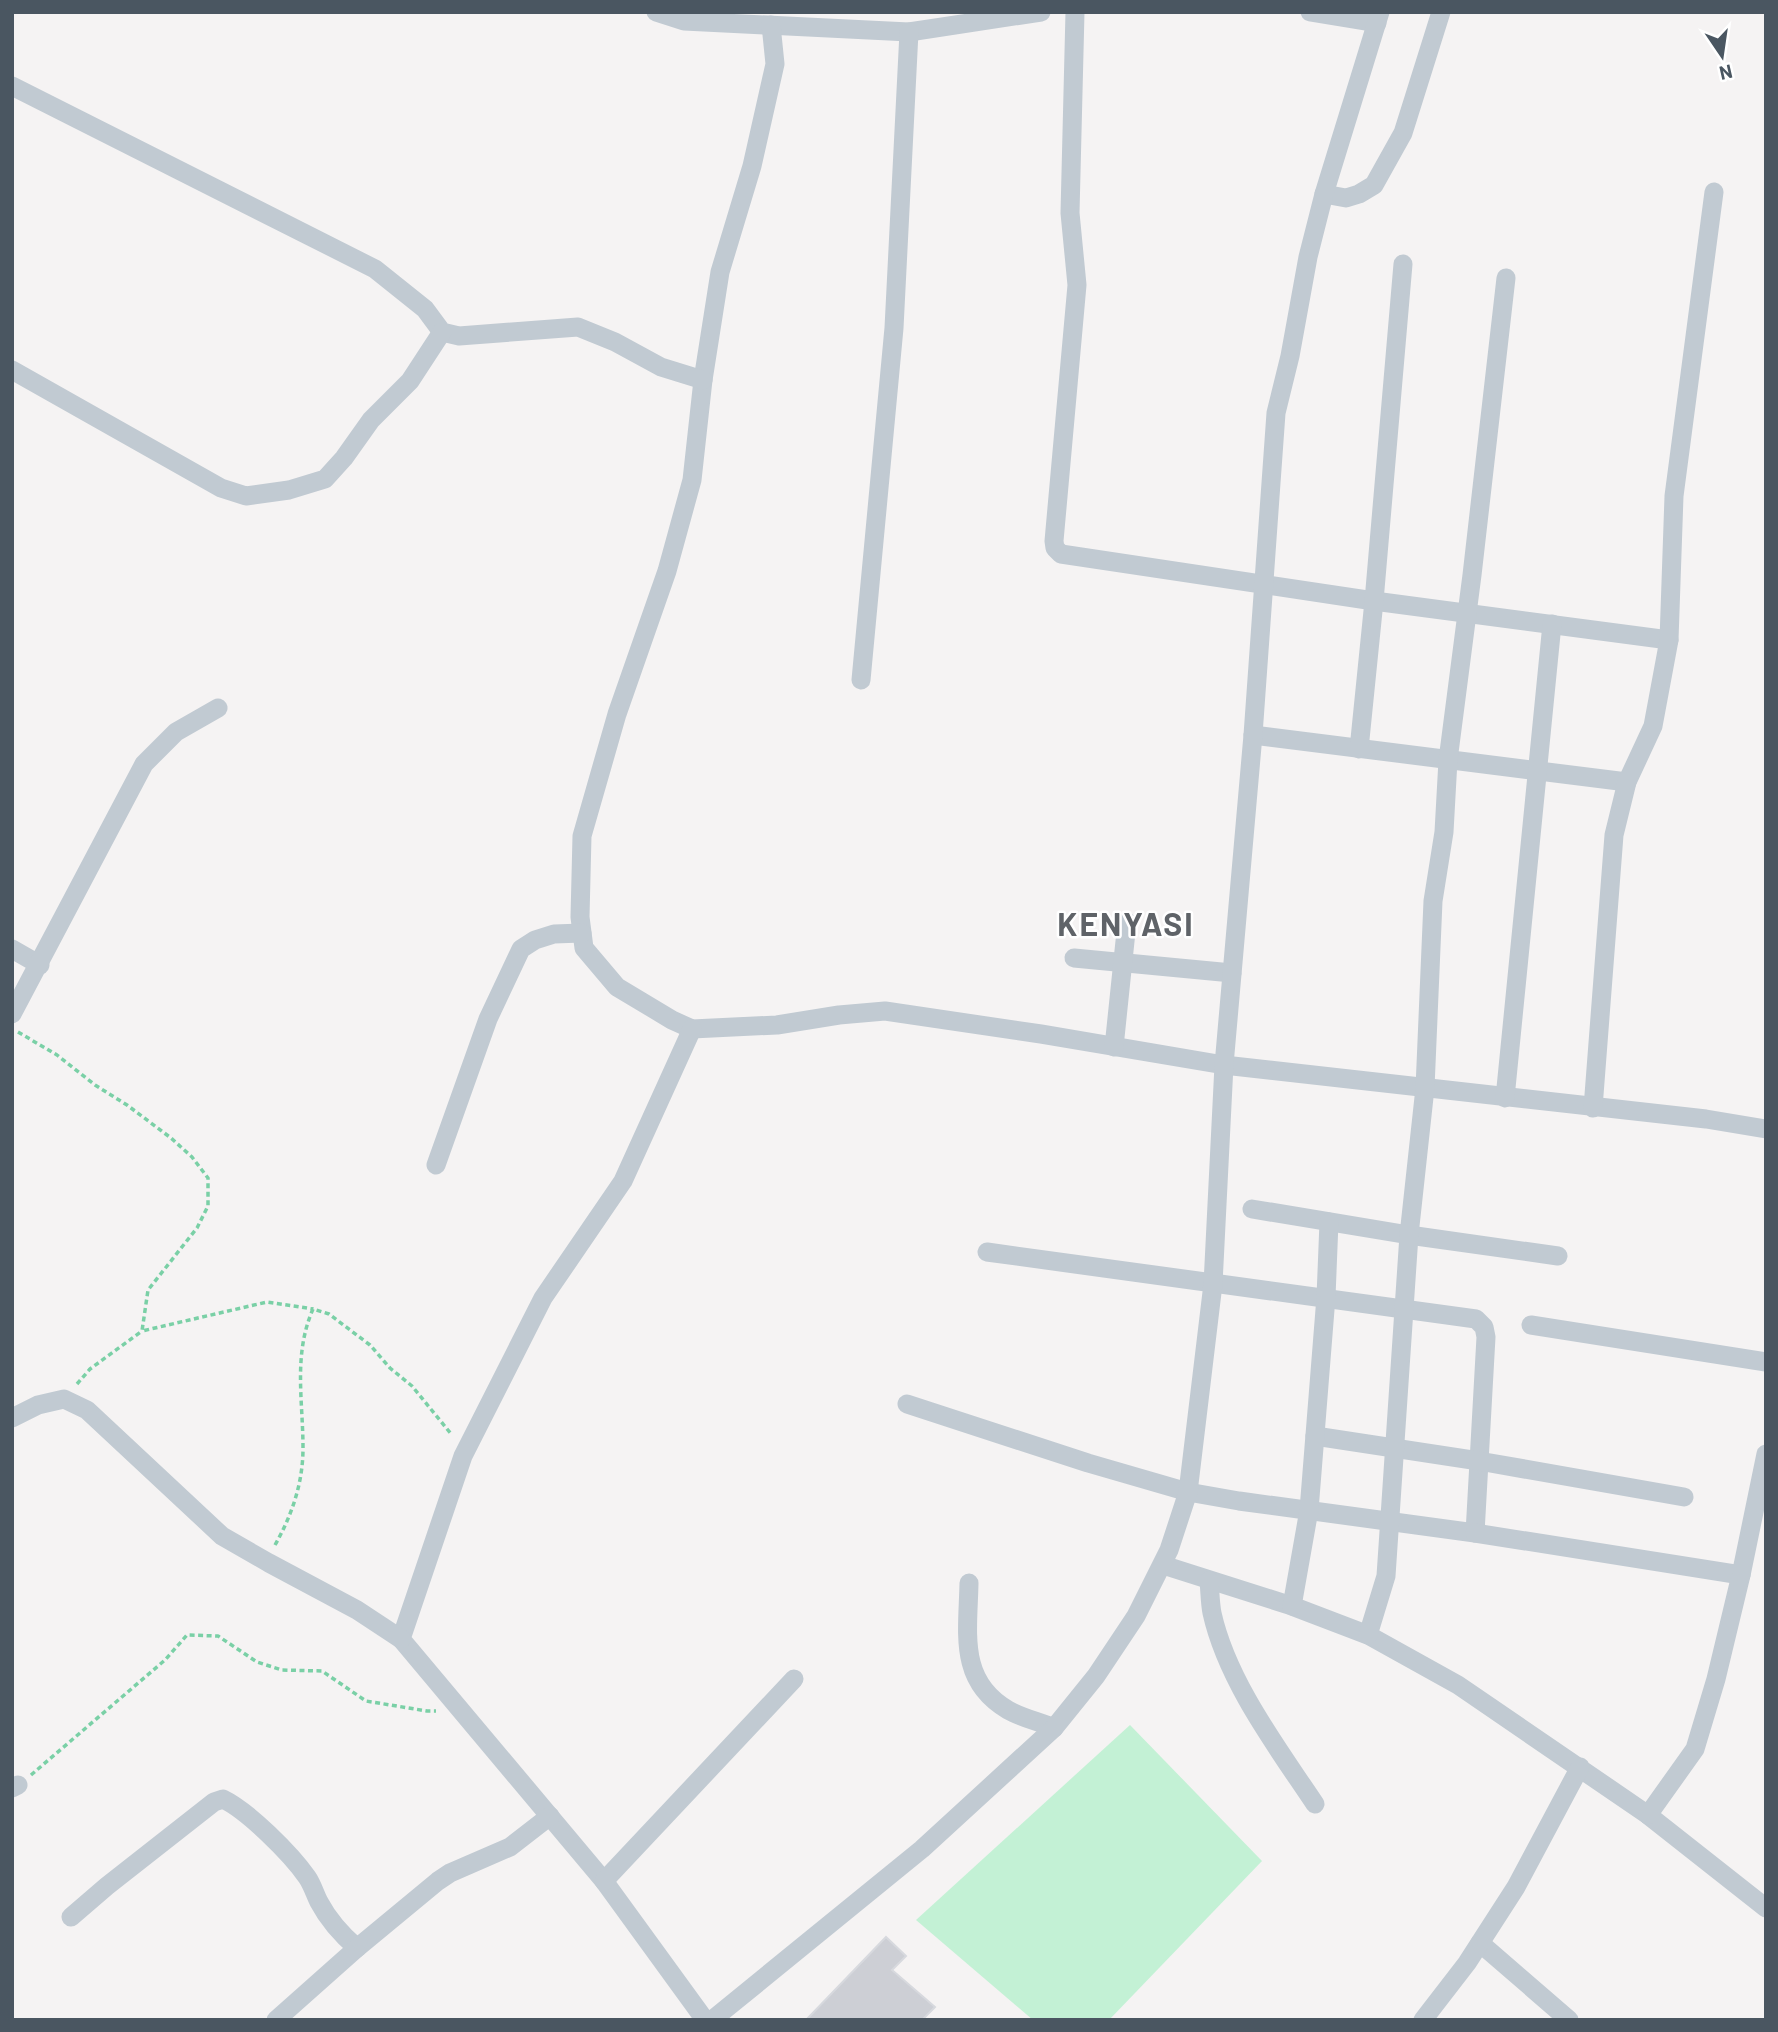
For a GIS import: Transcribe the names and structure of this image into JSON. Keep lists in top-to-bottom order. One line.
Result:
{"districts":["KENYASI"],"north":"bottom"}
